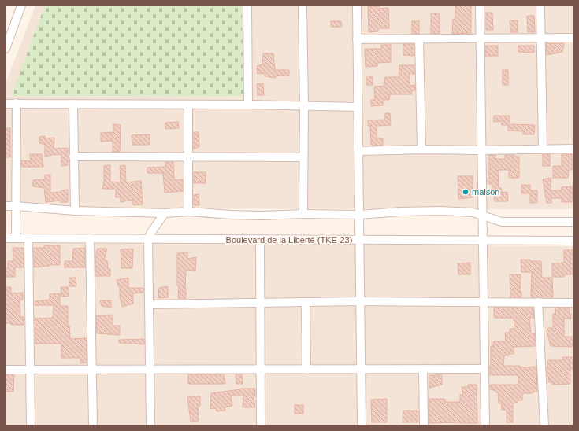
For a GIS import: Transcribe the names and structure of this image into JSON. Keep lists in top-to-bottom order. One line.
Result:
{"streets":{"street":["Boulevard de la Liberté (TKE-23)"]},"places":["maison"]}
